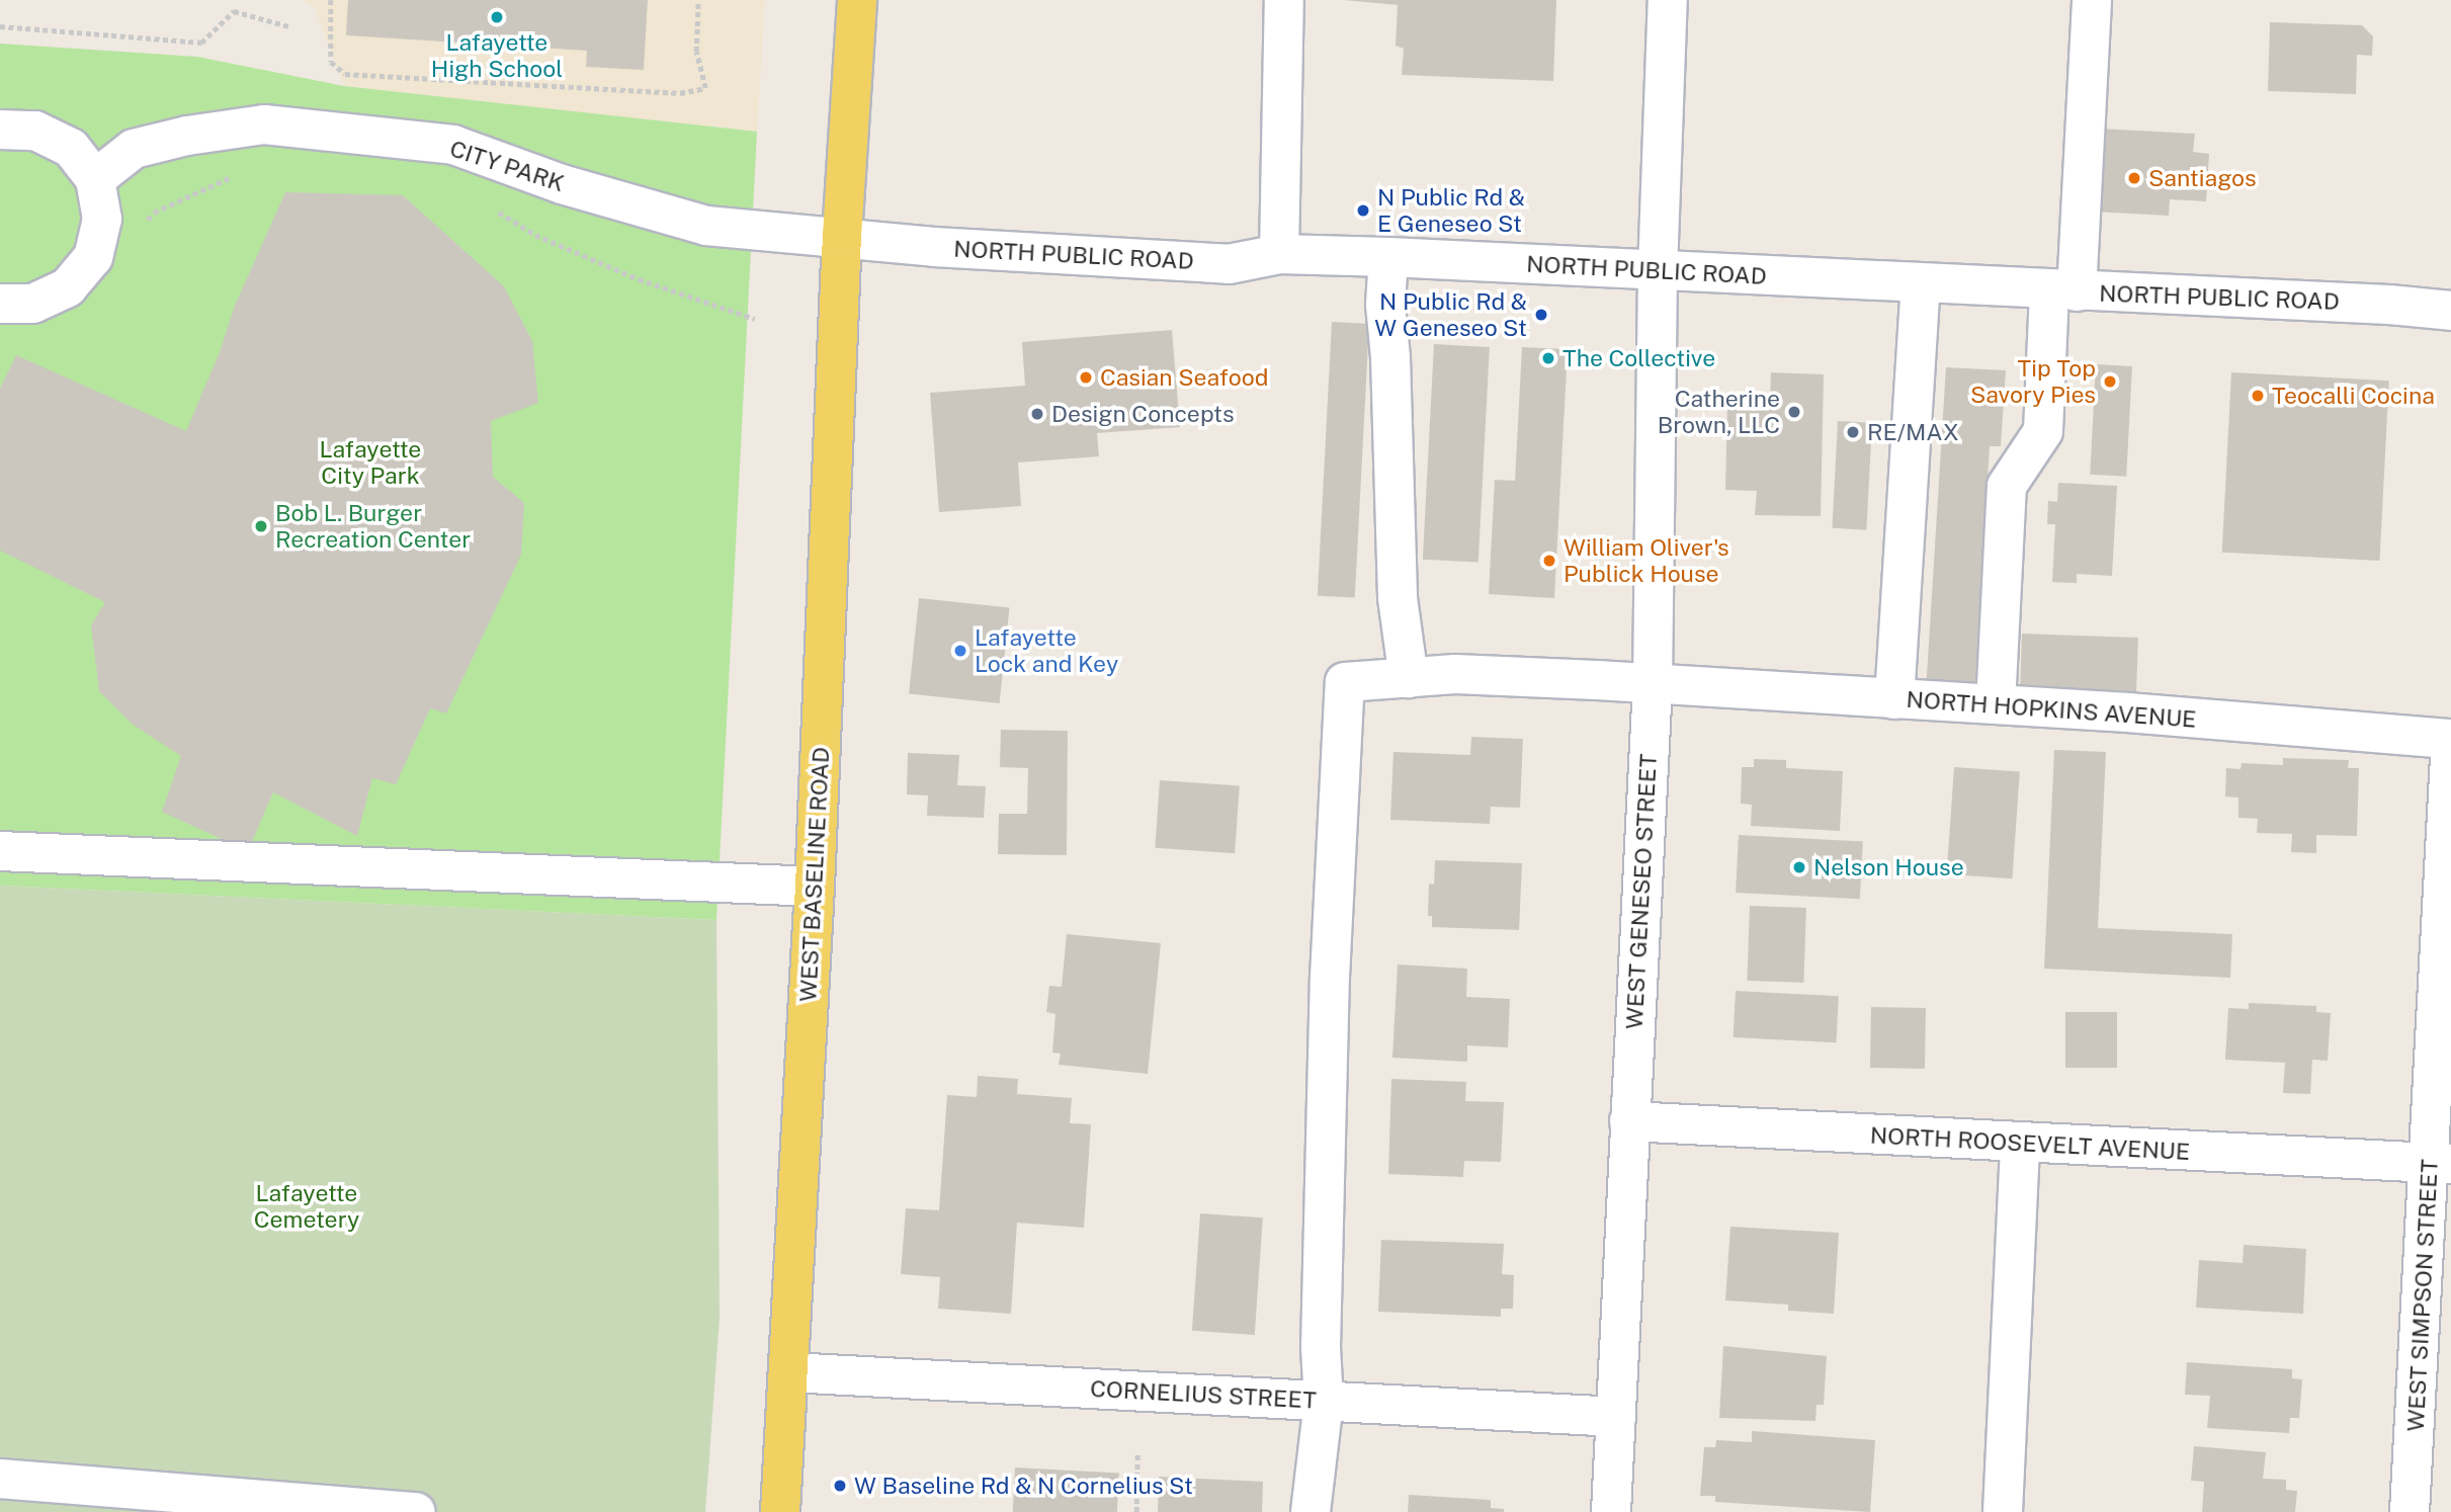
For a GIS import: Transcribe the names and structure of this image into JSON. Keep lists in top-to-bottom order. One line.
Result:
{"streets":{"main road":["WEST BASELINE ROAD"],"street":["CITY PARK","NORTH PUBLIC ROAD","NORTH HOPKINS AVENUE","WEST GENESEO STREET","NORTH ROOSEVELT AVENUE","WEST SIMPSON STREET","CORNELIUS STREET"]},"crossings":[["CITY PARK","NORTH PUBLIC ROAD"],["CITY PARK","WEST BASELINE ROAD"],["NORTH PUBLIC ROAD","WEST BASELINE ROAD"],["NORTH PUBLIC ROAD","WEST GENESEO STREET"],["NORTH HOPKINS AVENUE","WEST GENESEO STREET"],["NORTH HOPKINS AVENUE","WEST SIMPSON STREET"],["NORTH HOPKINS AVENUE","CORNELIUS STREET"],["WEST BASELINE ROAD","CORNELIUS STREET"],["WEST GENESEO STREET","NORTH ROOSEVELT AVENUE"],["WEST GENESEO STREET","CORNELIUS STREET"],["NORTH ROOSEVELT AVENUE","WEST SIMPSON STREET"]],"parks":["Lafayette City Park","Lafayette Cemetery"],"places":["Lafayette High School","Santiagos","N Public Rd & E Geneseo St","N Public Rd & W Geneseo St","The Collective","Casian Seafood","Tip Top Savory Pies","Teocalli Cocina","Catherine Brown, LLC","Design Concepts","RE/MAX","Bob L. Burger Recreation Center","William Oliver's Publick House","Lafayette Lock and Key","Nelson House","W Baseline Rd & N Cornelius St"]}
